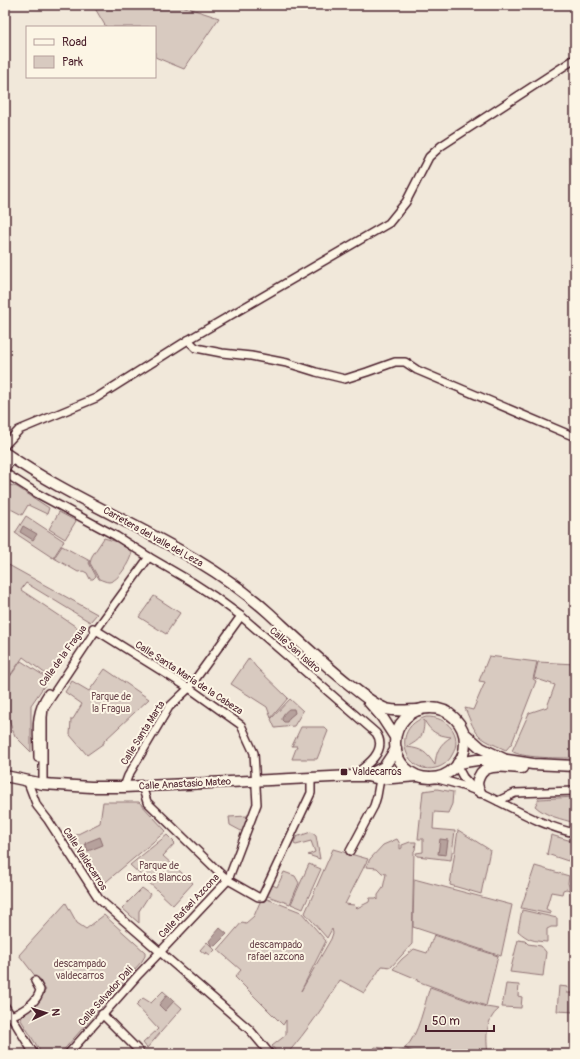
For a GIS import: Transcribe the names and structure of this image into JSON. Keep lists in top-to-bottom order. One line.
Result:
{"streets":{"main road":["Carretera del valle del Leza","Calle Anastasio Mateo"],"street":["Calle San Isidro","Calle de la Fragua","Calle Santa María de la Cabeza","Calle Santa Marta","Calle Valdecarros","Calle Rafael Azcona","Calle Salvador Dalí"]},"crossings":[["Calle San Isidro","Calle de la Fragua"],["Calle San Isidro","Calle Santa Marta"],["Calle San Isidro","Calle Anastasio Mateo"],["Calle de la Fragua","Calle Santa María de la Cabeza"],["Calle de la Fragua","Calle Anastasio Mateo"],["Calle Santa María de la Cabeza","Calle Santa Marta"],["Calle Santa María de la Cabeza","Calle Anastasio Mateo"],["Calle Santa María de la Cabeza","Calle Rafael Azcona"],["Calle Santa Marta","Calle Anastasio Mateo"],["Calle Anastasio Mateo","Calle Valdecarros"],["Calle Anastasio Mateo","Calle Rafael Azcona"],["Calle Valdecarros","Calle Rafael Azcona"],["Calle Valdecarros","Calle Salvador Dalí"],["Calle Rafael Azcona","Calle Salvador Dalí"]],"parks":["Parque de la Fragua","Parque de Cantos Blancos","descampado rafael azcona","descampado valdecarros"],"places":{"transit":["Valdecarros"]},"legend":["Road","Park"],"scale_bar":"50 m","north":"right"}
